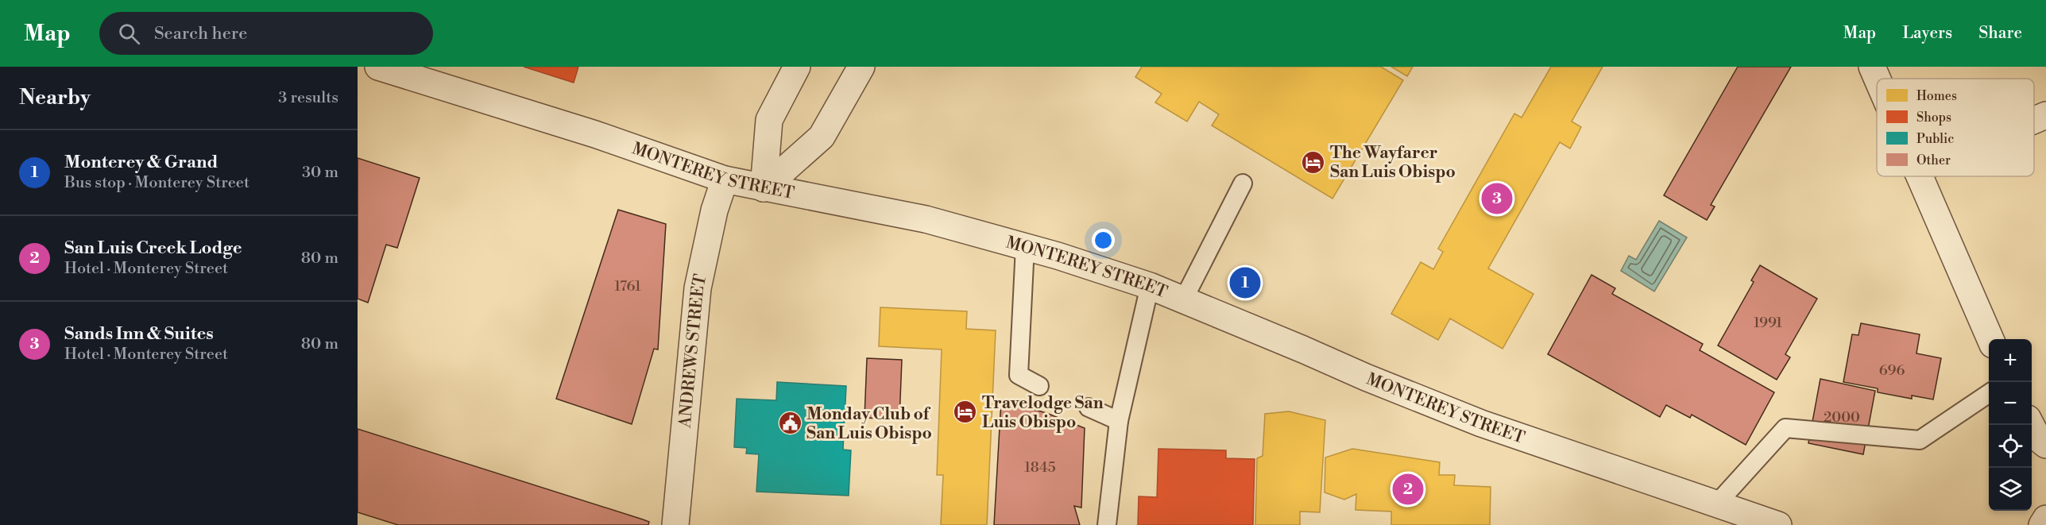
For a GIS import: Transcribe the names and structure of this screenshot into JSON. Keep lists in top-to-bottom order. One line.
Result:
{"streets":{"street":["MONTEREY STREET","ANDREWS STREET"]},"crossings":[["MONTEREY STREET","ANDREWS STREET"]],"places":{"hotel":["The Wayfarer San Luis Obispo","Travelodge San Luis Obispo"],"public building":["Monday Club of San Luis Obispo"]},"house_numbers":["1761","1991","696","2000","1845"],"legend":["Homes","Shops","Public","Other"],"page":{"header":"Map","search":"Search here","nav":["Map","Layers","Share"],"heading":["Nearby","3 results"],"list":[{"mark":"1","name":"Monterey & Grand","note":"Bus stop · Monterey Street","value":"30 m"},{"mark":"2","name":"San Luis Creek Lodge","note":"Hotel · Monterey Street","value":"80 m"},{"mark":"3","name":"Sands Inn & Suites","note":"Hotel · Monterey Street","value":"80 m"}],"pins":["3","1","2"],"map_buttons":["+","−"]}}
